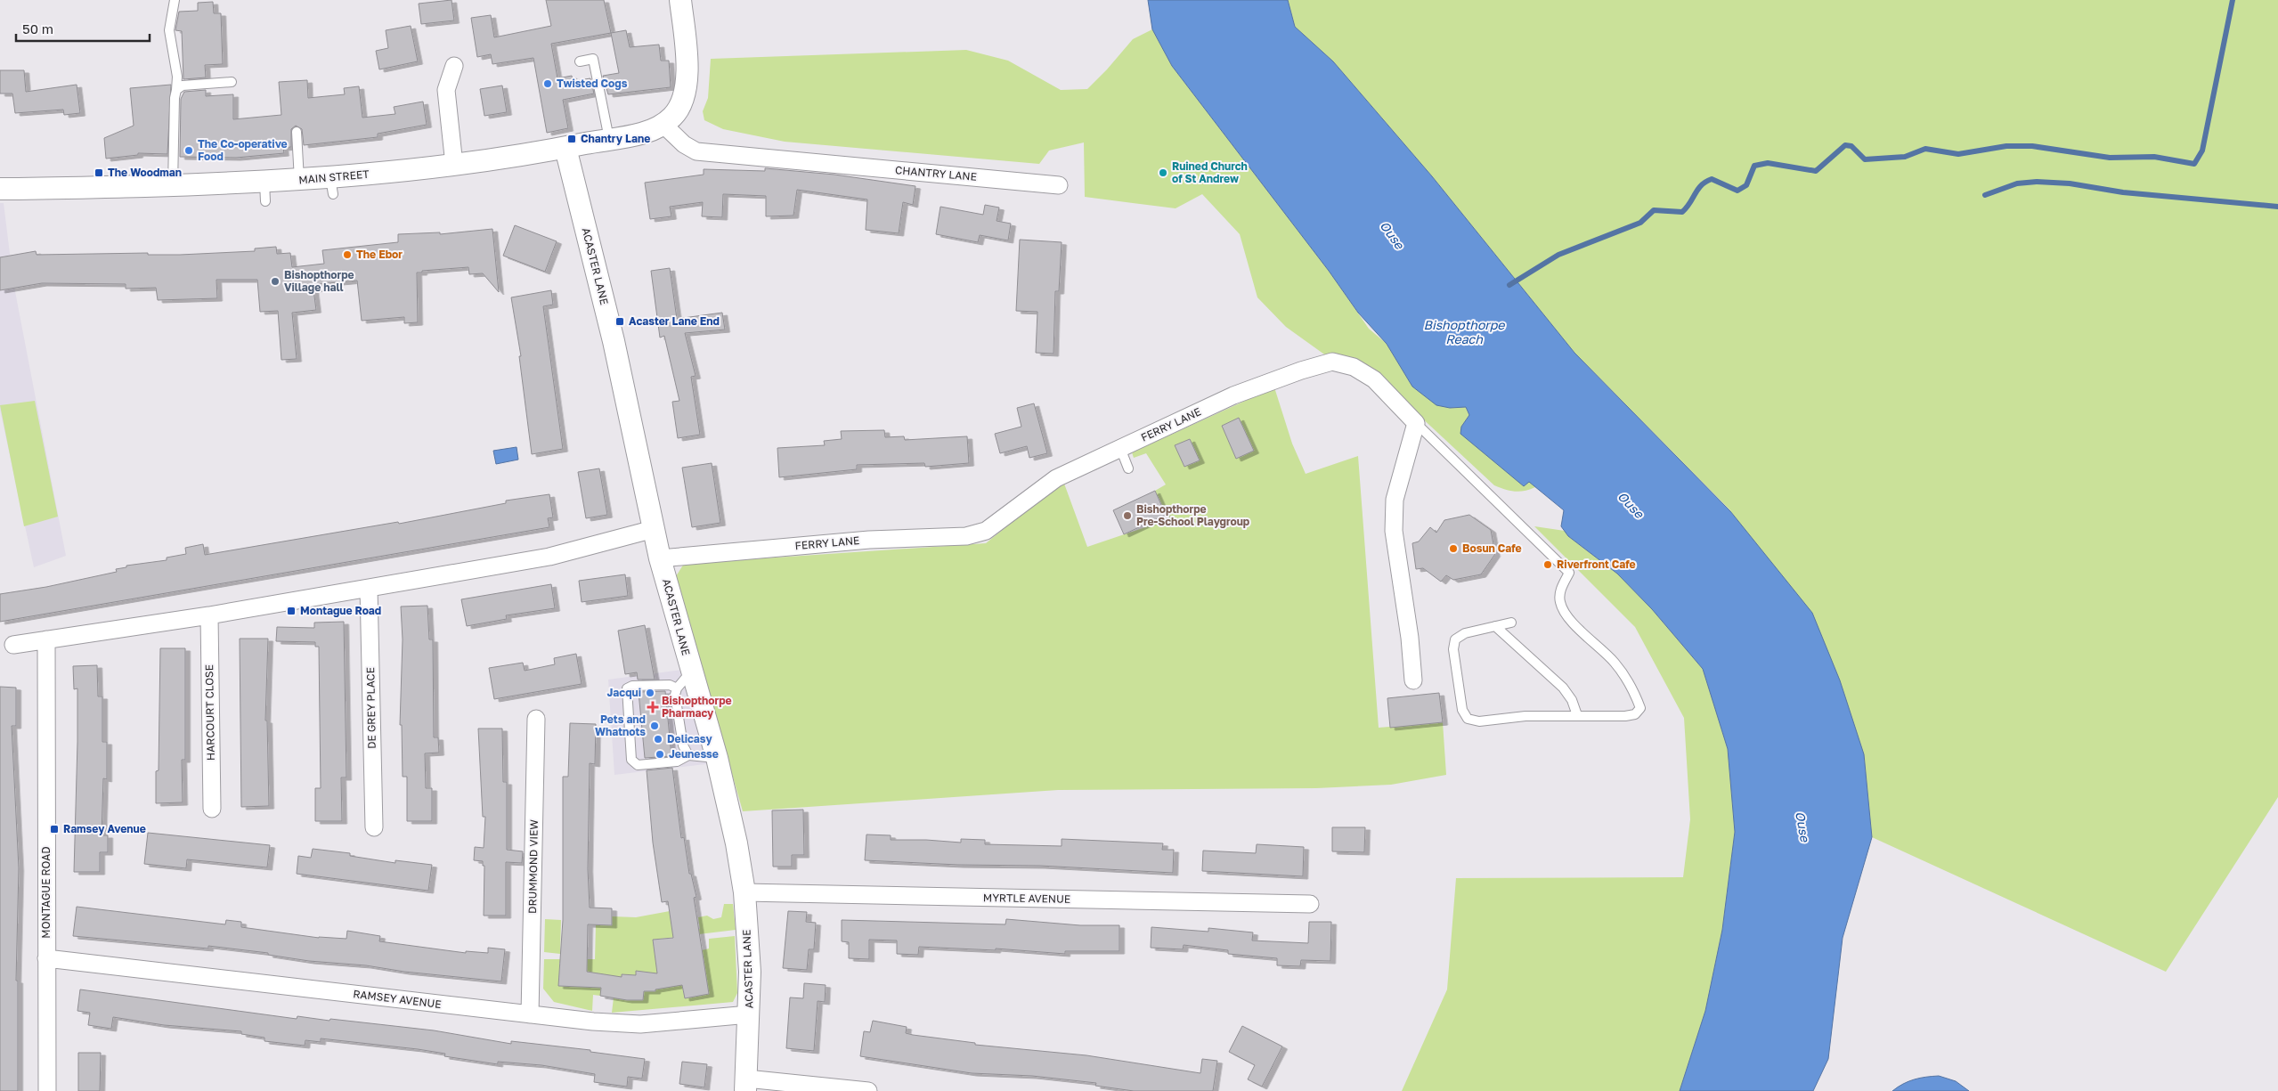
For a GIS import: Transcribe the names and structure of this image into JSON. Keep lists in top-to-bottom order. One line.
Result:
{"streets":{"street":["CHANTRY LANE","MAIN STREET","ACASTER LANE","FERRY LANE","DE GREY PLACE","HARCOURT CLOSE","DRUMMOND VIEW","MONTAGUE ROAD","MYRTLE AVENUE","RAMSEY AVENUE"]},"crossings":[["CHANTRY LANE","MAIN STREET"],["MAIN STREET","ACASTER LANE"],["ACASTER LANE","FERRY LANE"],["ACASTER LANE","MYRTLE AVENUE"],["ACASTER LANE","RAMSEY AVENUE"],["DRUMMOND VIEW","RAMSEY AVENUE"],["MONTAGUE ROAD","RAMSEY AVENUE"]],"water":["Ouse","Bishopthorpe Reach"],"places":{"other":["Twisted Cogs","The Co-operative Food","Ruined Church of St Andrew","The Ebor","Bishopthorpe Village hall","Bishopthorpe Pre-School Playgroup","Bosun Cafe","Riverfront Cafe","Jacqui","Pets and Whatnots","Delicasy","Jeunesse"],"transit":["Chantry Lane","The Woodman","Acaster Lane End","Montague Road","Ramsey Avenue"],"health":["Bishopthorpe Pharmacy"]},"scale_bar":"50 m"}
